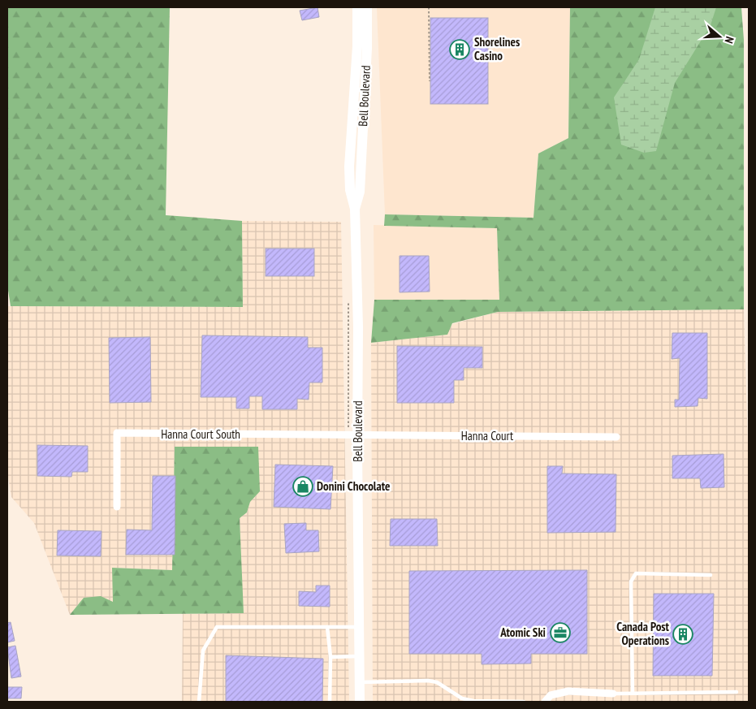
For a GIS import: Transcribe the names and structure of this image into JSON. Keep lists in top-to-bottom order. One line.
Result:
{"streets":{"main road":["Bell Boulevard"],"street":["Hanna Court South","Hanna Court"]},"crossings":[["Bell Boulevard","Hanna Court South"],["Bell Boulevard","Hanna Court"],["Hanna Court South","Hanna Court"]],"places":{"building":["Shorelines Casino","Canada Post Operations"],"shop":["Donini Chocolate"],"office":["Atomic Ski"]},"north":"right"}
